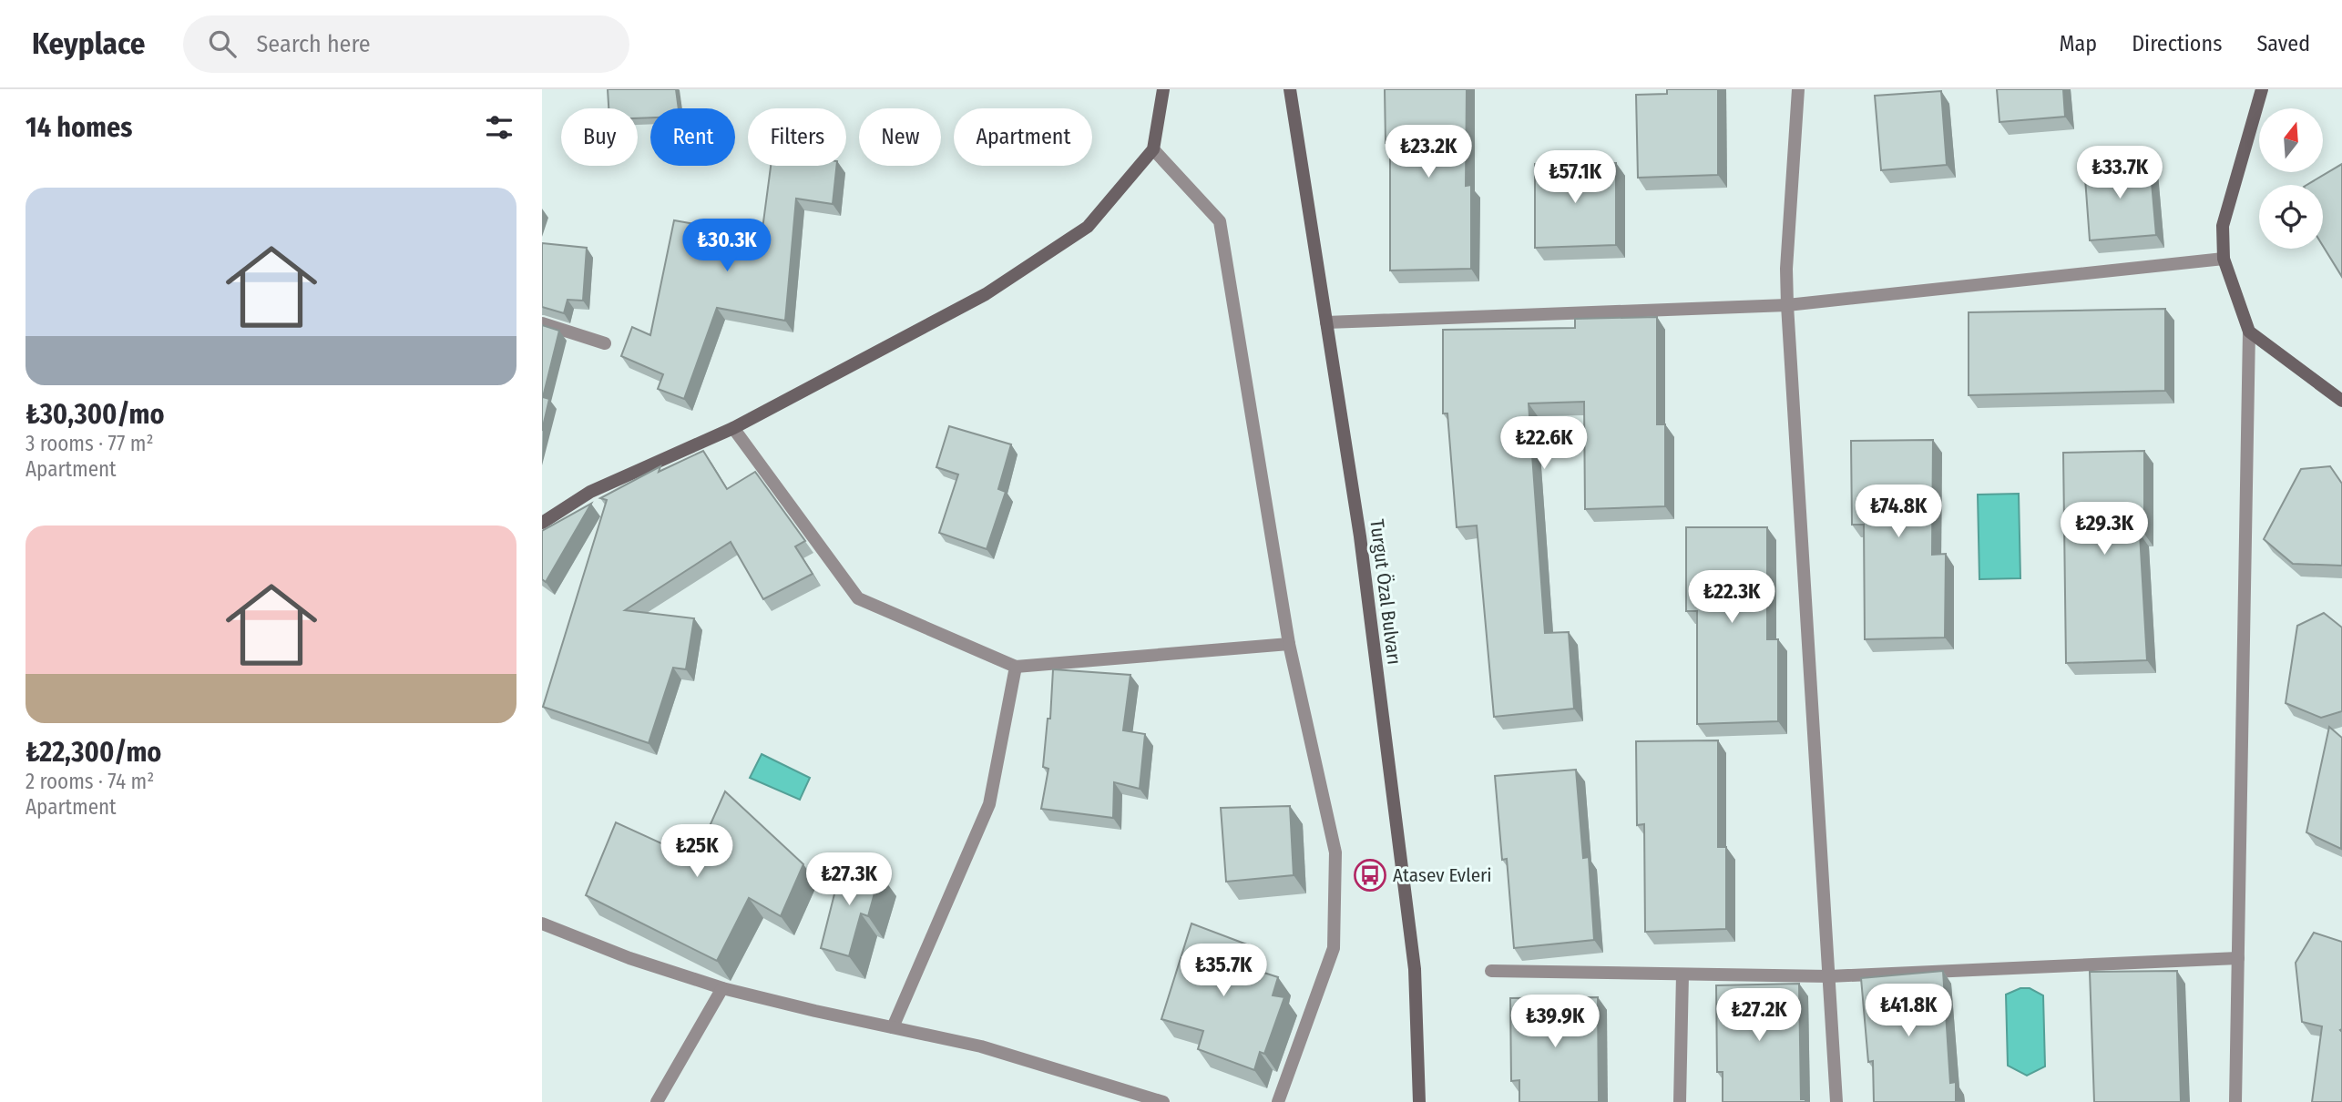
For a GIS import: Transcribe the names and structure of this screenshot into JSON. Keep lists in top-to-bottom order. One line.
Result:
{"streets":{"street":["Turgut Özal Bulvarı"]},"places":{"bus stop":["Atasev Evleri"]},"north":"top","page":{"header":"Keyplace","search":"Search here","nav":["Map","Directions","Saved"],"heading":"14 homes","chip":["Buy","Rent","Filters","New","Apartment"],"price":["₺23.2K","₺33.7K","₺57.1K","₺30.3K","₺22.6K","₺74.8K","₺29.3K","₺22.3K","₺25K","₺27.3K","₺35.7K","₺41.8K","₺27.2K","₺39.9K"],"list":[{"name":"₺30,300/mo","note":"3 rooms · 77 m² · Apartment"},{"name":"₺22,300/mo","note":"2 rooms · 74 m² · Apartment"}]}}
